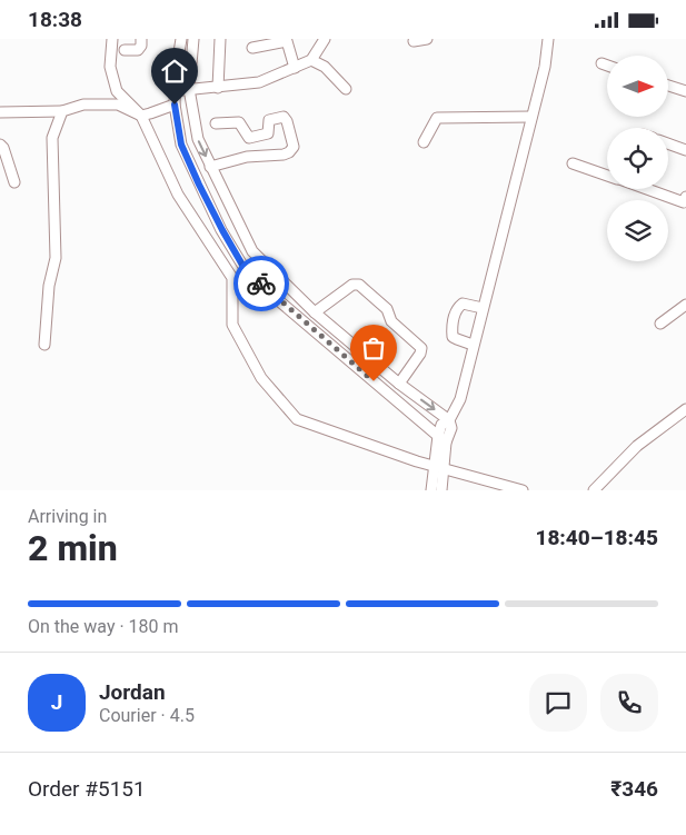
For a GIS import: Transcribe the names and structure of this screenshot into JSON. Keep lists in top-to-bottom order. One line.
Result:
{"north":"right","page":{"status":"18:38","heading":["2 min","Arriving in","18:40–18:45"],"panel":["Jordan","Courier · 4.5","Order #5151","₹346"],"bar":"On the way · 180 m","round":"J"}}
